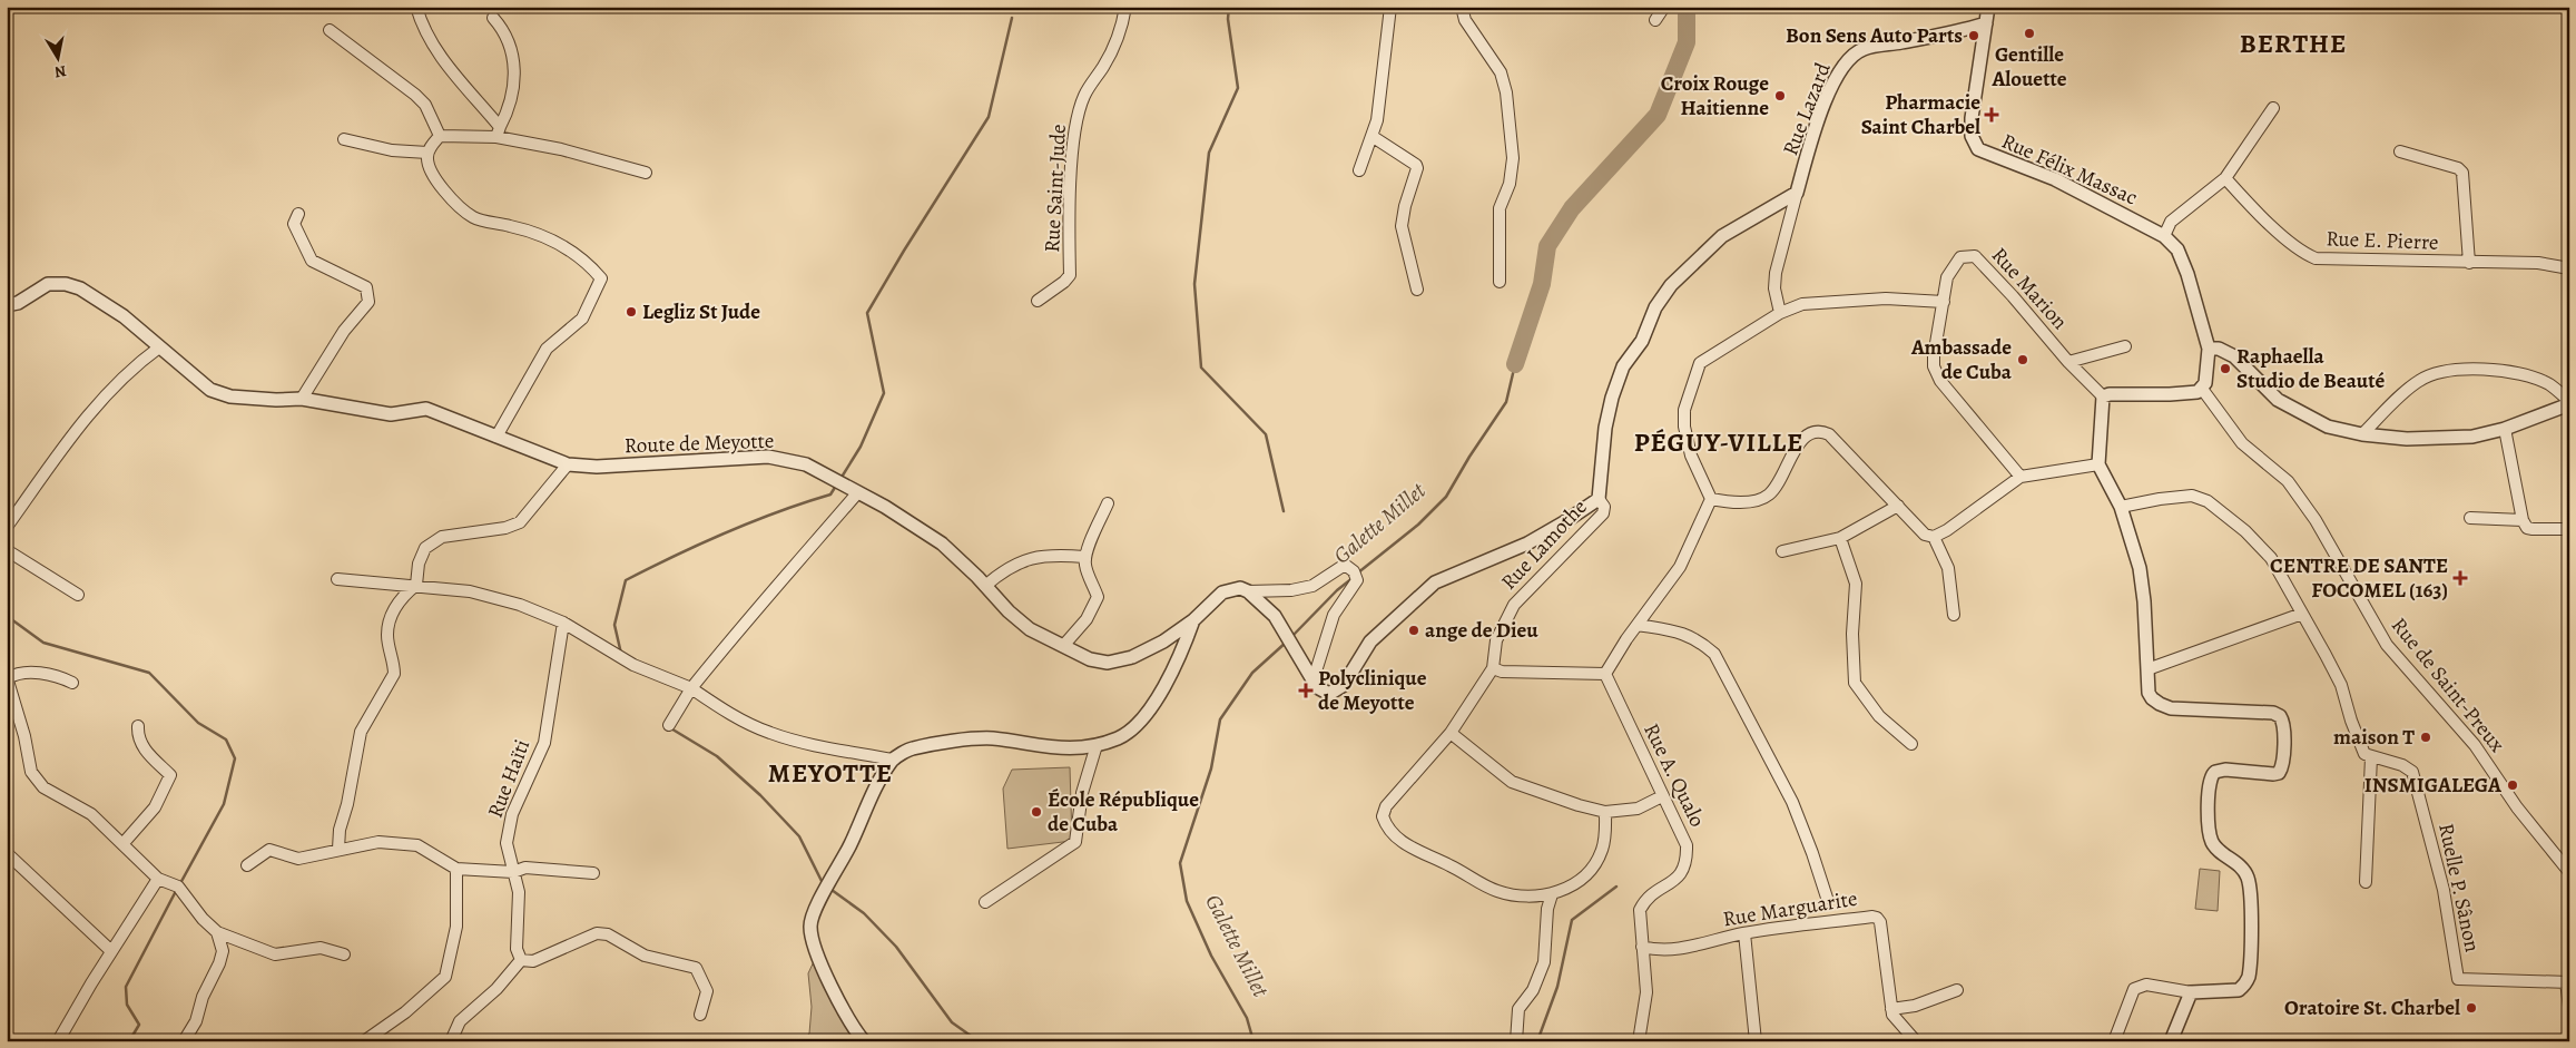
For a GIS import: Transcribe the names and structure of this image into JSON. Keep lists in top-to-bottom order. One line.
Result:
{"streets":{"street":["Rue Lazard","Rue Félix Massac","Rue Saint-Jude","Rue E. Pierre","Rue Marion","Route de Meyotte","Rue Lamothe","Rue de Saint-Preux","Rue A. Qualo","Rue Haïti","Ruelle P. Sânon","Rue Marguarite"]},"crossings":[["Rue Lazard","Rue Félix Massac"],["Rue Lazard","Rue Lamothe"],["Rue A. Qualo","Rue Marguarite"]],"districts":["BERTHE","PÉGUY-VILLE","MEYOTTE"],"water":["Galette Millet"],"places":{"other":["Gentille Alouette","Bon Sens Auto Parts","Croix Rouge Haitienne","Legliz St Jude","Ambassade de Cuba","Raphaella Studio de Beauté","ange de Dieu","maison T","INSMIGALEGA","École République de Cuba","Oratoire St. Charbel"],"health":["Pharmacie Saint Charbel","CENTRE DE SANTE FOCOMEL (163)","Polyclinique de Meyotte"]},"north":"bottom"}
